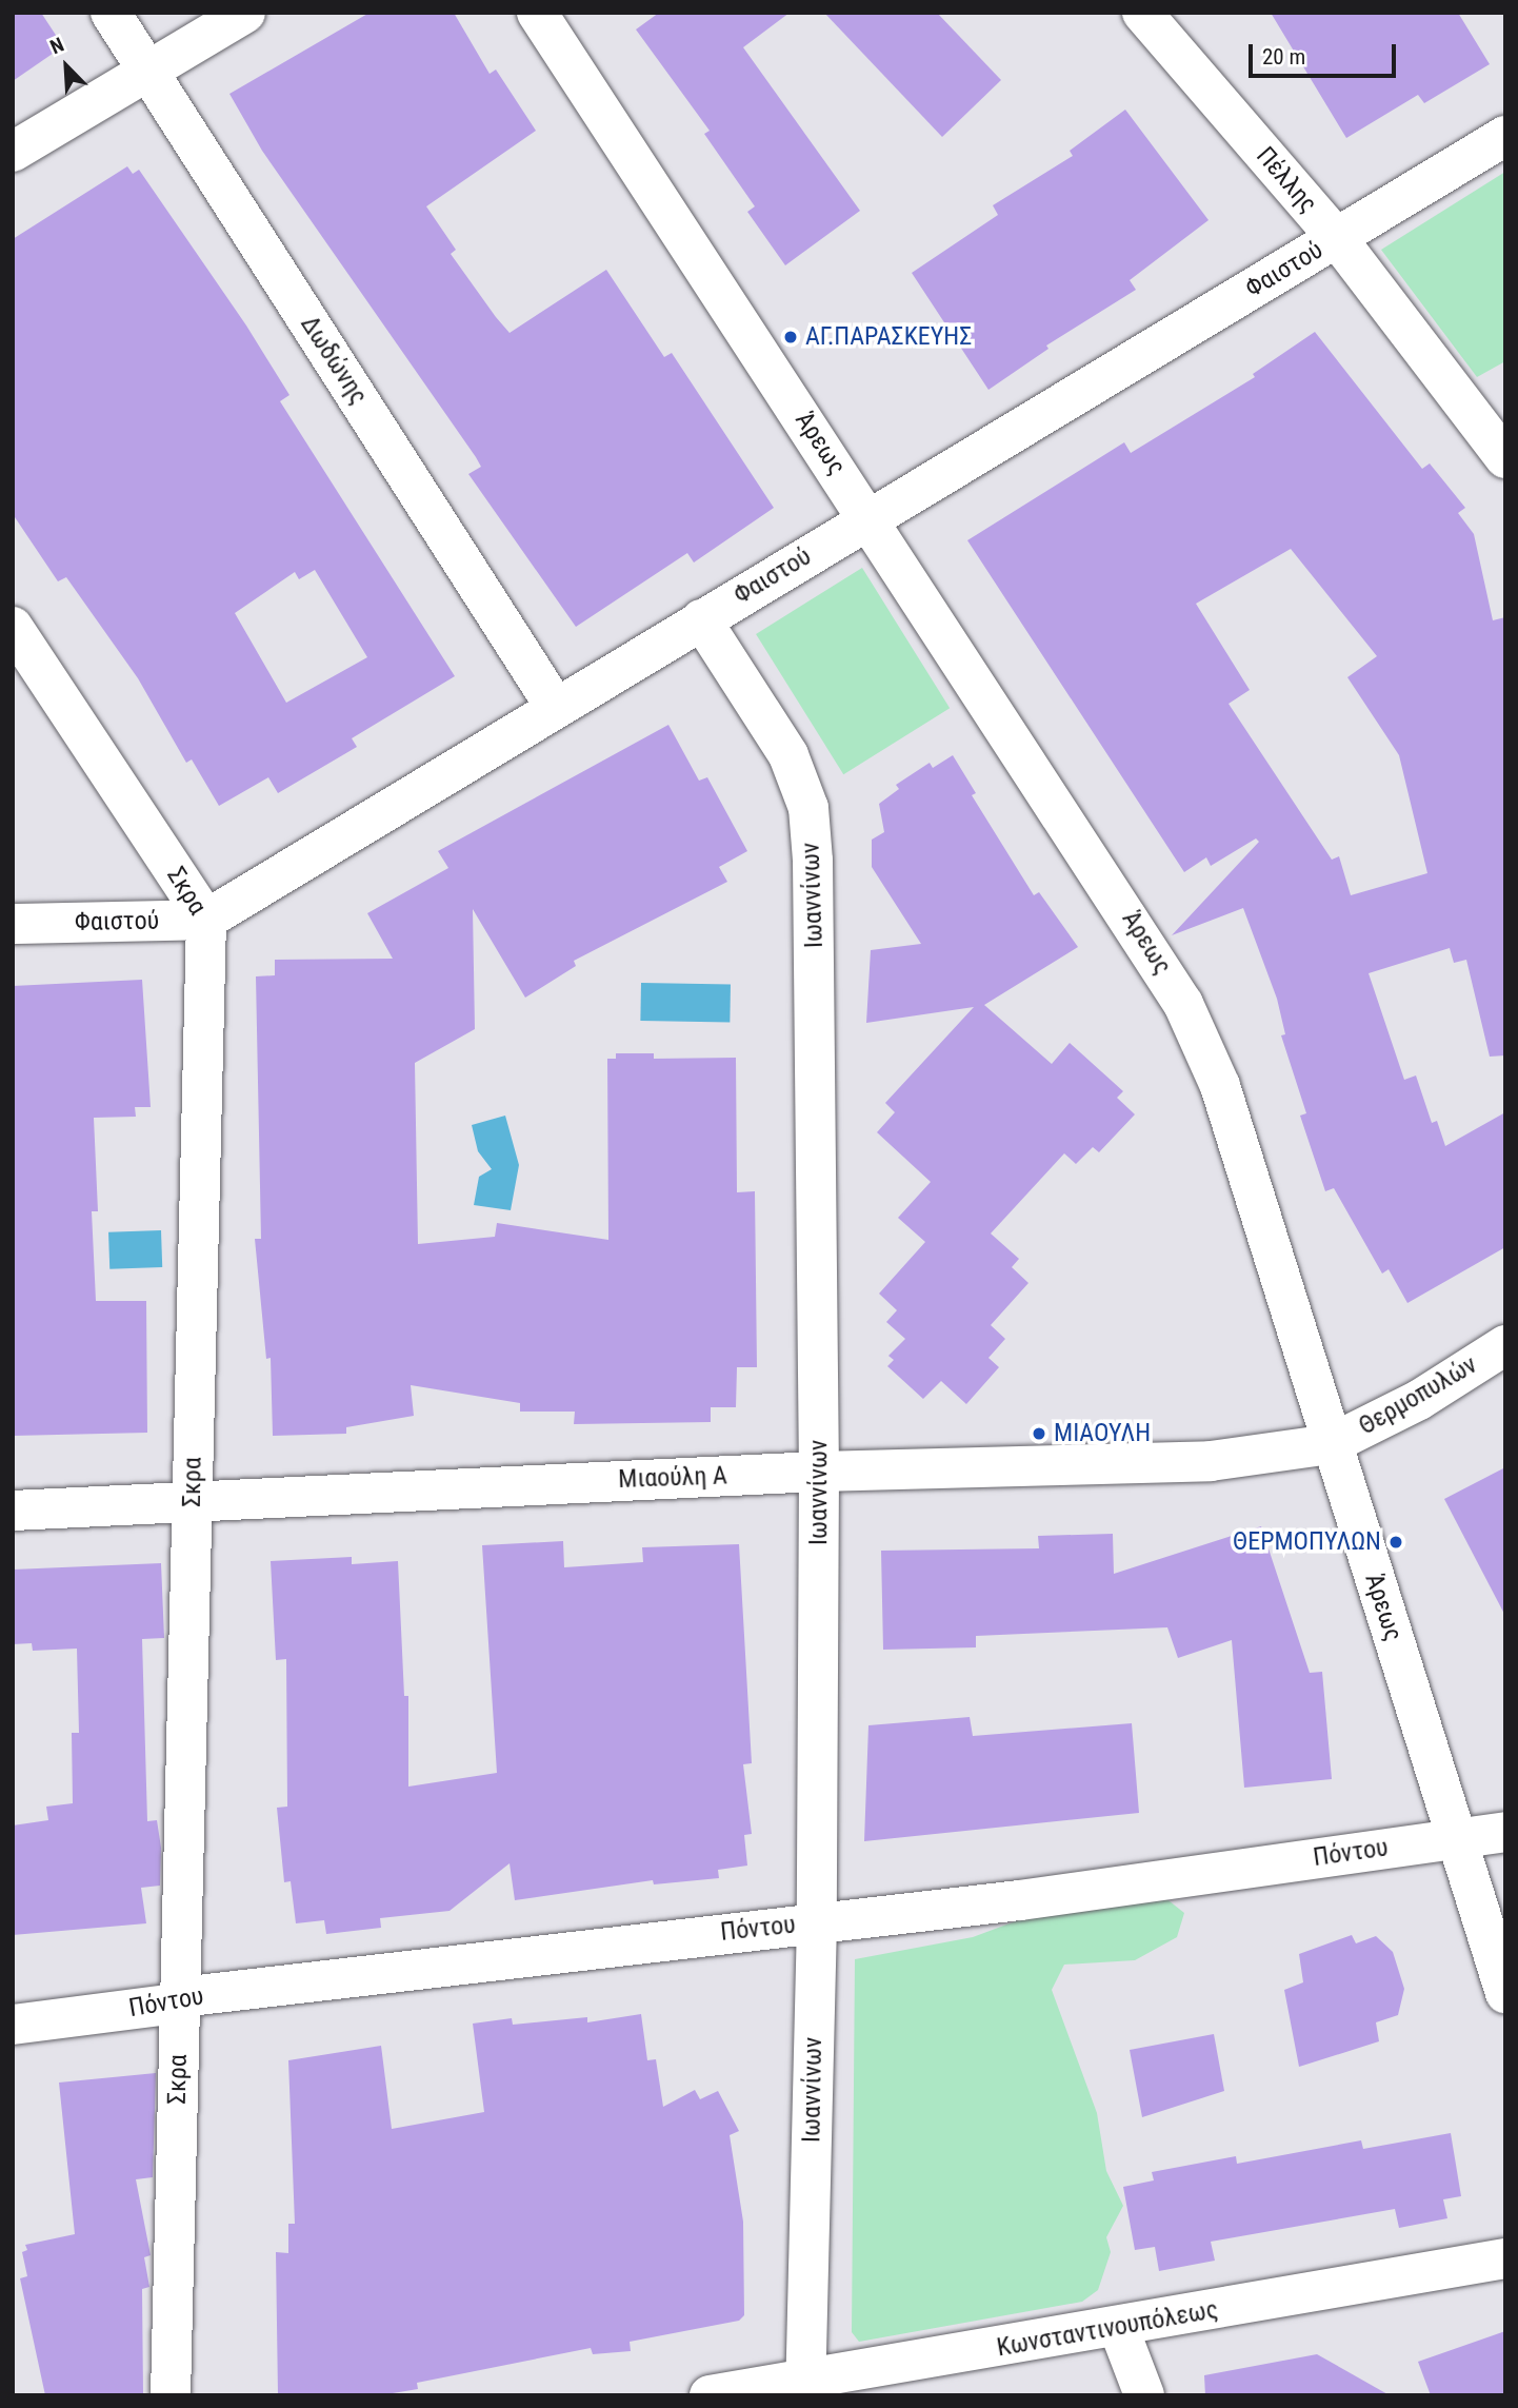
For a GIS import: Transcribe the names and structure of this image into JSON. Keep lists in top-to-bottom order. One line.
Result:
{"streets":{"street":["Πέλλης","Φαιστού","Δωδώνης","Άρεως","Σκρα","Ιωαννίνων","Θερμοπυλών","Μιαούλη Α","Πόντου","Κωνσταντινουπόλεως"]},"crossings":[["Πέλλης","Φαιστού"],["Φαιστού","Δωδώνης"],["Φαιστού","Άρεως"],["Φαιστού","Σκρα"],["Φαιστού","Ιωαννίνων"],["Άρεως","Θερμοπυλών"],["Άρεως","Μιαούλη Α"],["Άρεως","Πόντου"],["Σκρα","Μιαούλη Α"],["Σκρα","Πόντου"],["Ιωαννίνων","Μιαούλη Α"],["Ιωαννίνων","Πόντου"],["Ιωαννίνων","Κωνσταντινουπόλεως"],["Θερμοπυλών","Μιαούλη Α"]],"places":["ΑΓ.ΠΑΡΑΣΚΕΥΗΣ","ΜΙΑΟΥΛΗ","ΘΕΡΜΟΠΥΛΩΝ"],"scale_bar":"20 m","north":"top left"}
